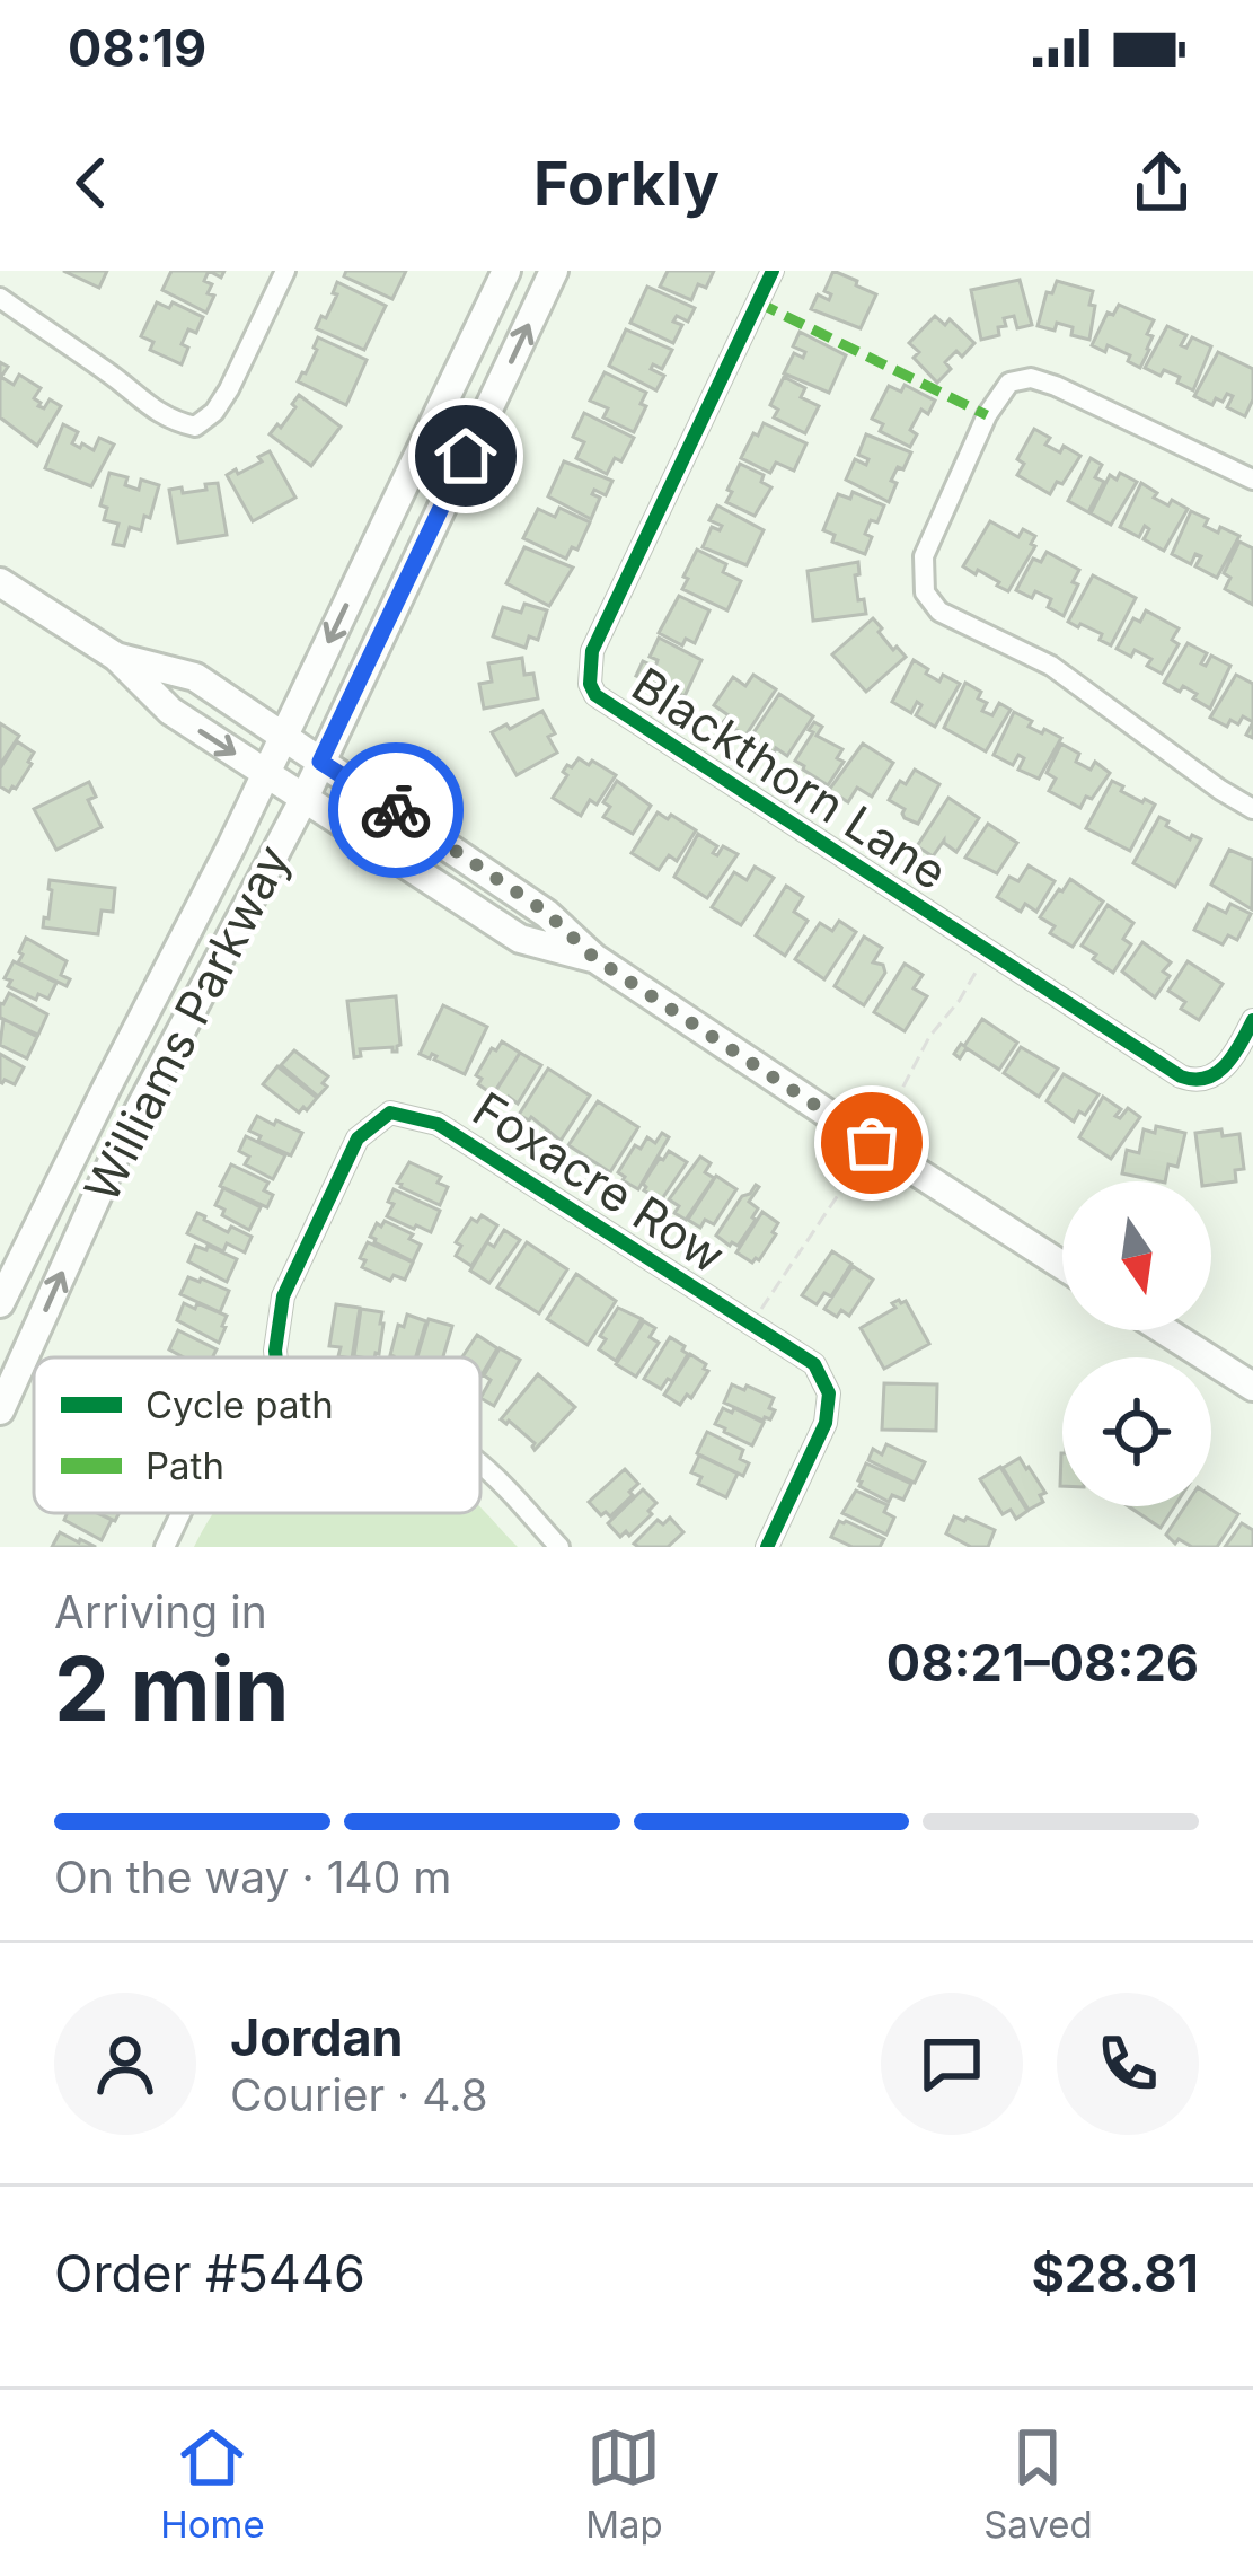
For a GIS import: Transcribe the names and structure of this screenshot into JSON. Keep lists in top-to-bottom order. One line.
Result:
{"streets":{"main road":["Williams Parkway"],"street":["Blackthorn Lane","Foxacre Row"]},"legend":["Cycle path","Path"],"north":"bottom","page":{"status":"08:19","header":"Forkly","heading":["2 min","Arriving in","08:21–08:26"],"panel":["Jordan","Courier · 4.8","Order #5446","$28.81"],"bar":"On the way · 140 m","tabs":["Home","Map","Saved"]}}
